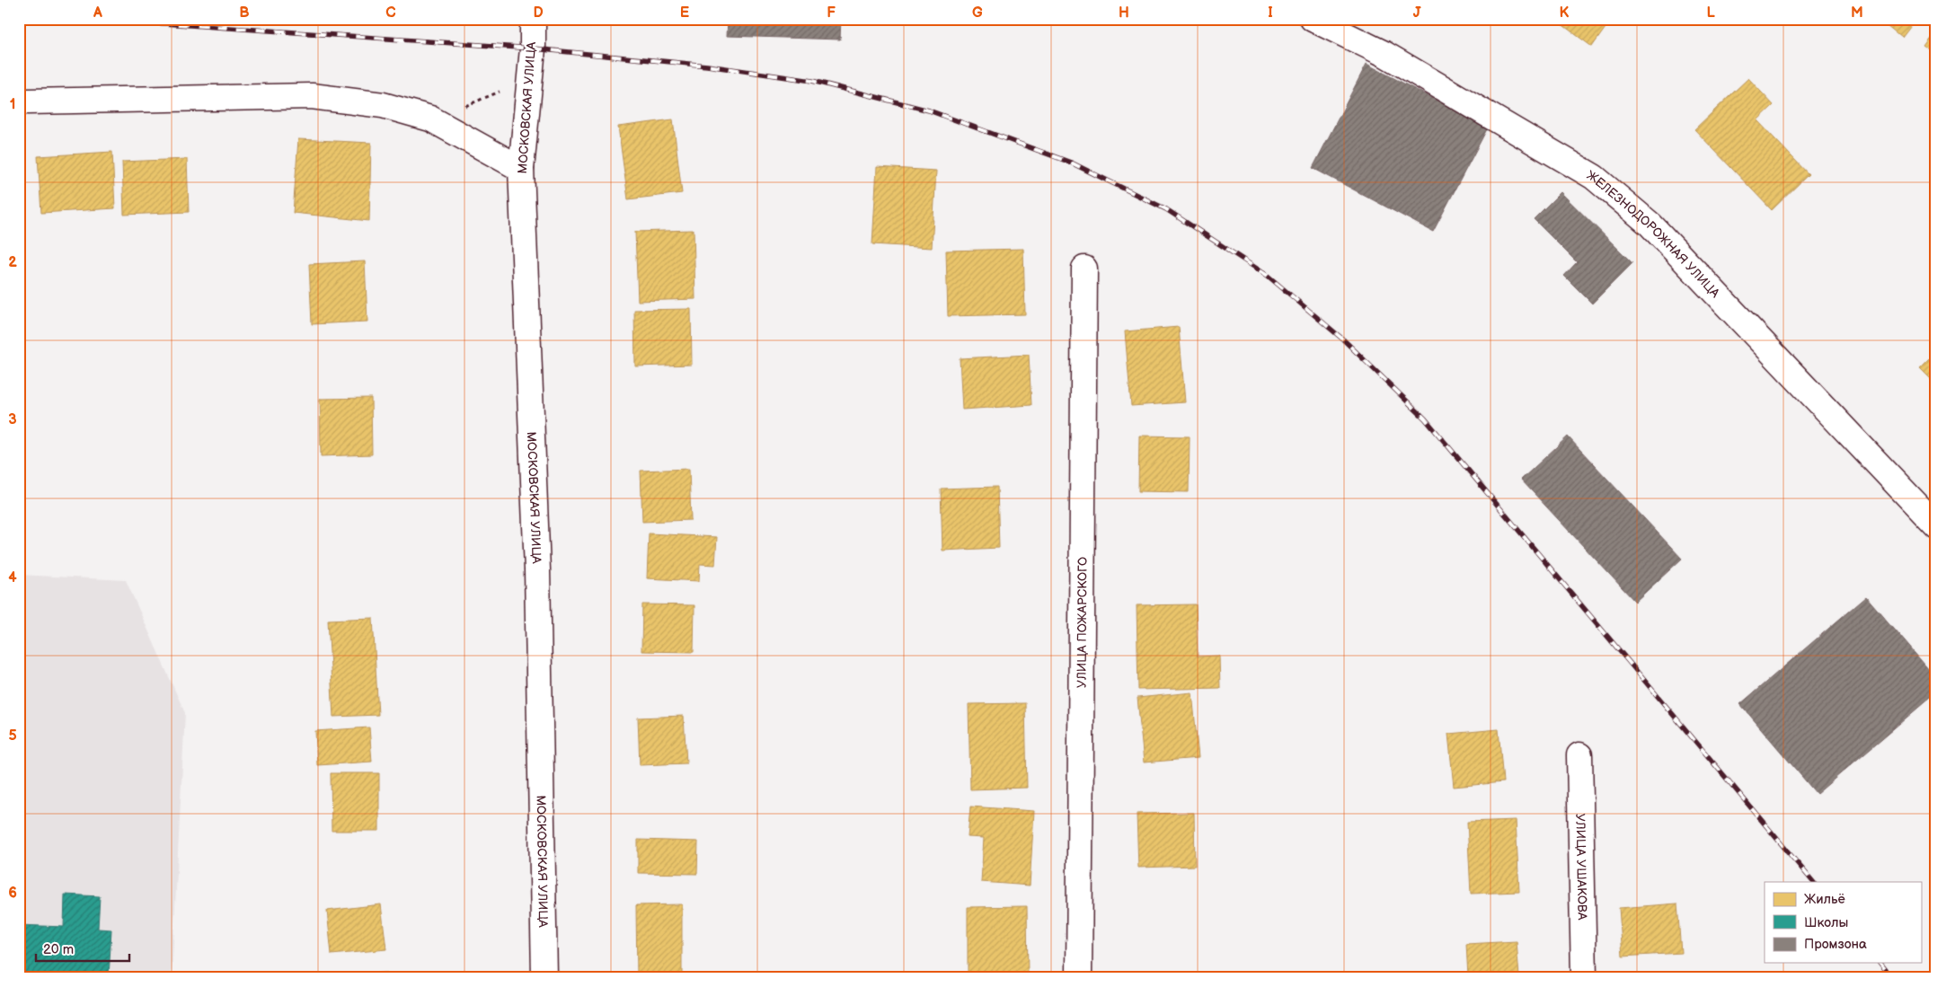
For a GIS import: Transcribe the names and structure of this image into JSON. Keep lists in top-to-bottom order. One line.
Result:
{"streets":{"street":["МОСКОВСКАЯ УЛИЦА","ЖЕЛЕЗНОДОРОЖНАЯ УЛИЦА","УЛИЦА ПОЖАРСКОГО","УЛИЦА УШАКОВА"]},"legend":["Жильё","Школы","Промзона"],"scale_bar":"20 m","grid":{"columns":["A","B","C","D","E","F","G","H","I","J","K","L","M"],"rows":["1","2","3","4","5","6"]}}
